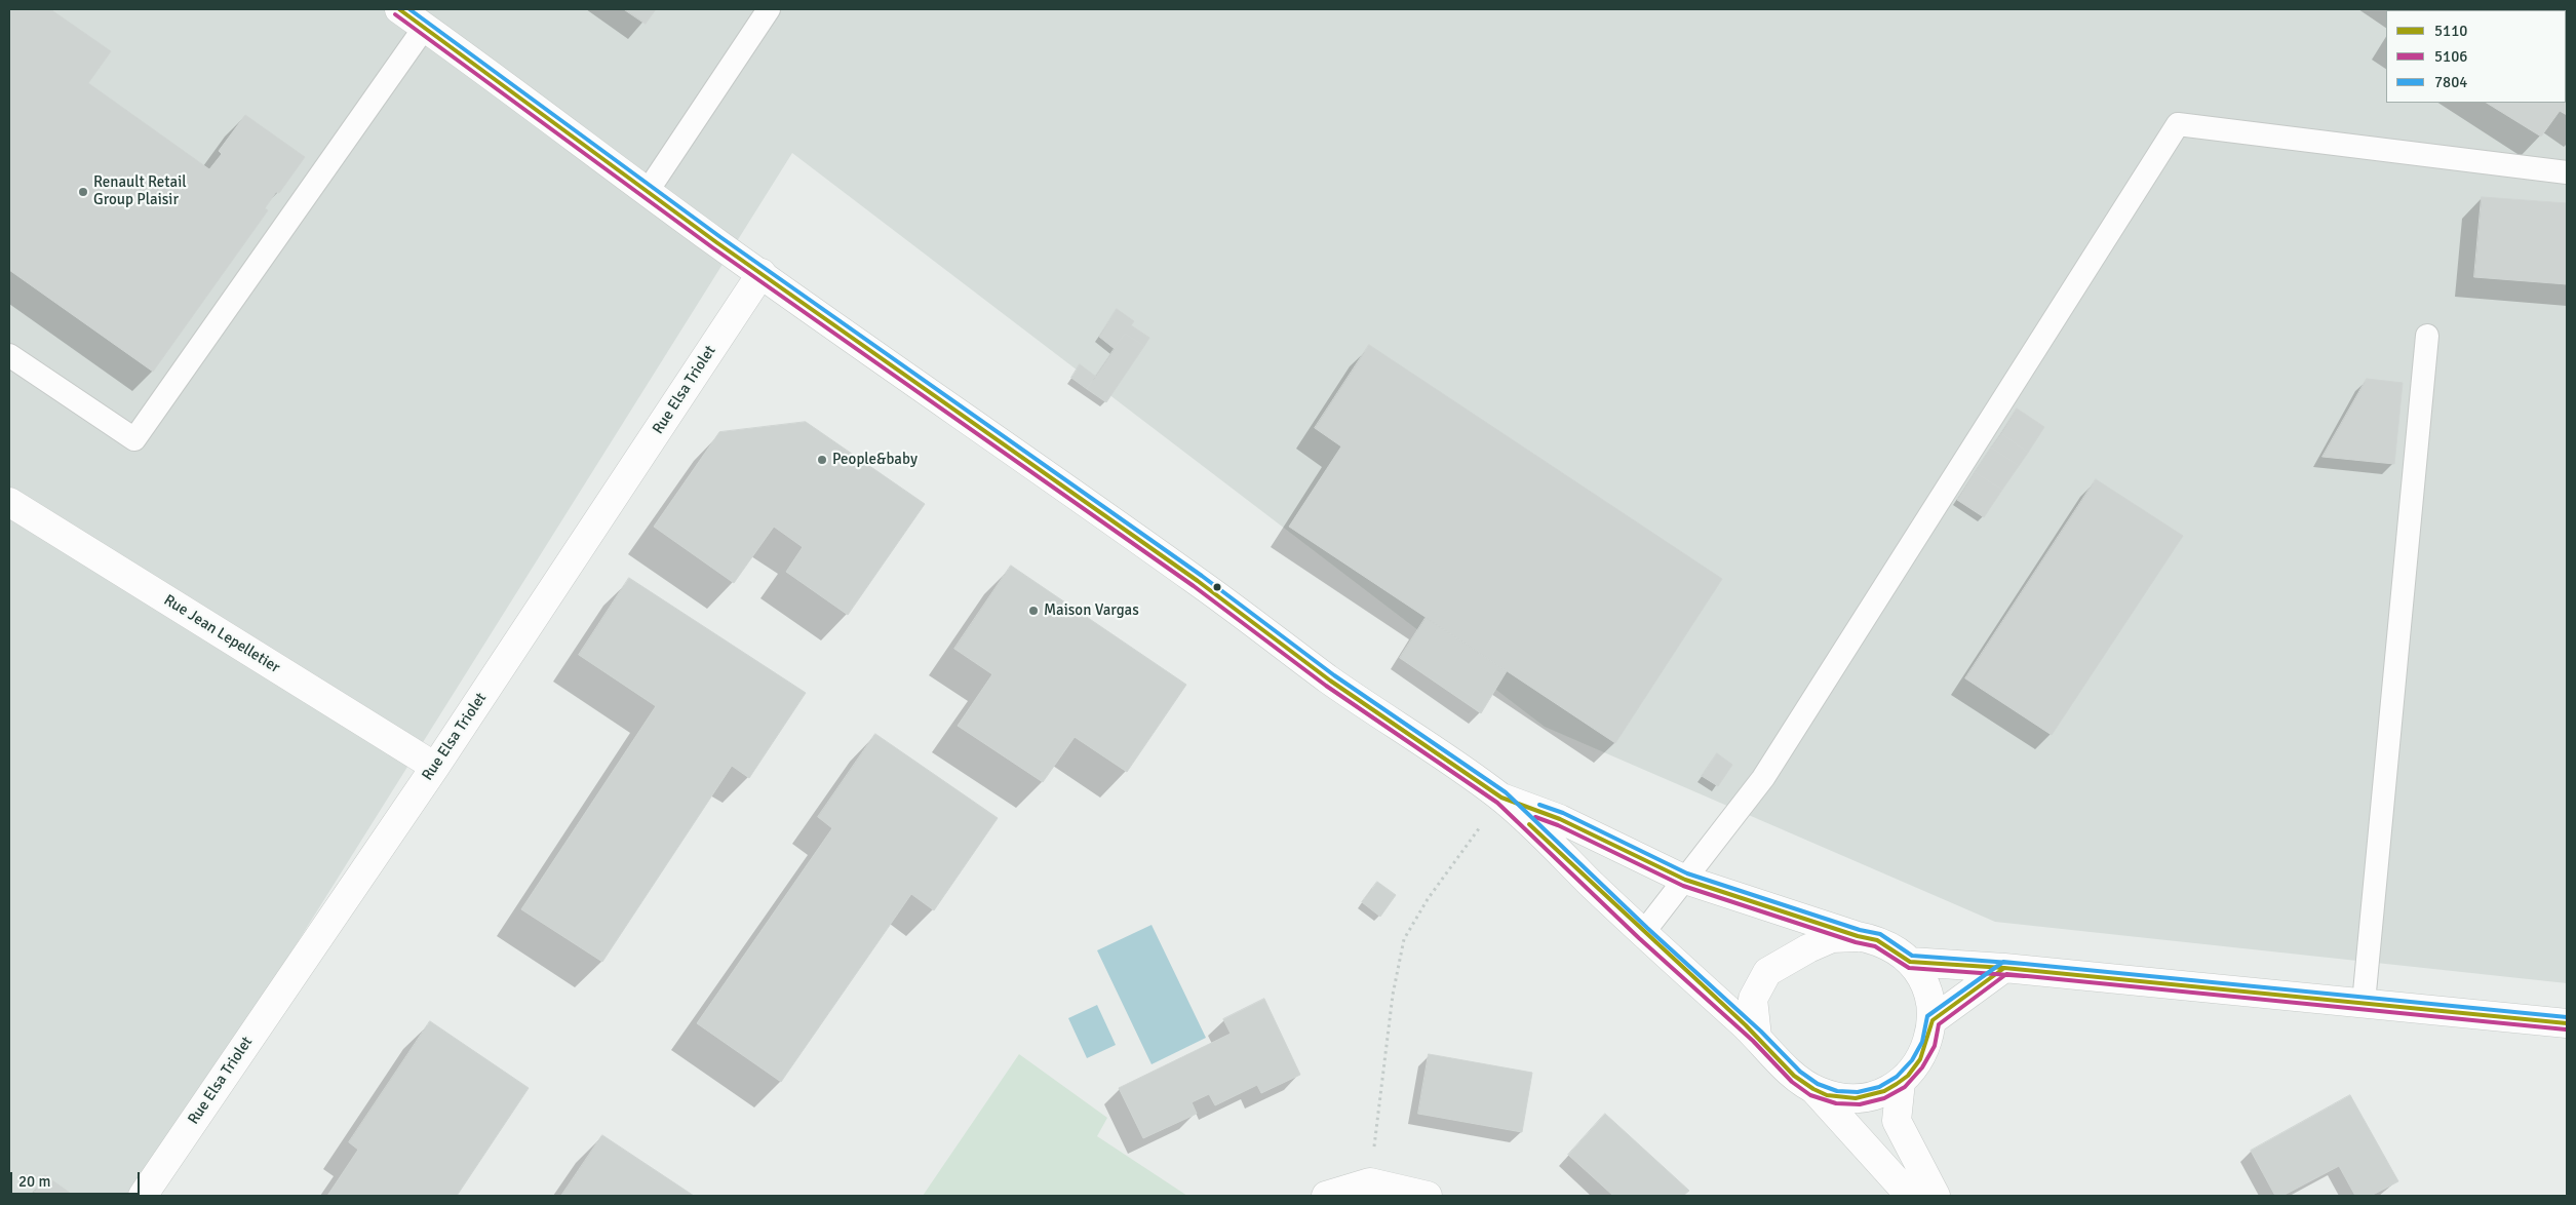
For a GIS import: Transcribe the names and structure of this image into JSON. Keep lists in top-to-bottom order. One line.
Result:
{"streets":{"street":["Rue Elsa Triolet","Rue Jean Lepelletier"]},"crossings":[["Rue Elsa Triolet","Rue Jean Lepelletier"]],"places":["Renault Retail Group Plaisir","People&baby","Maison Vargas"],"lines":["transit line 5110","transit line 7804","transit line 5106"],"legend":["5110","5106","7804"],"scale_bar":"20 m"}
